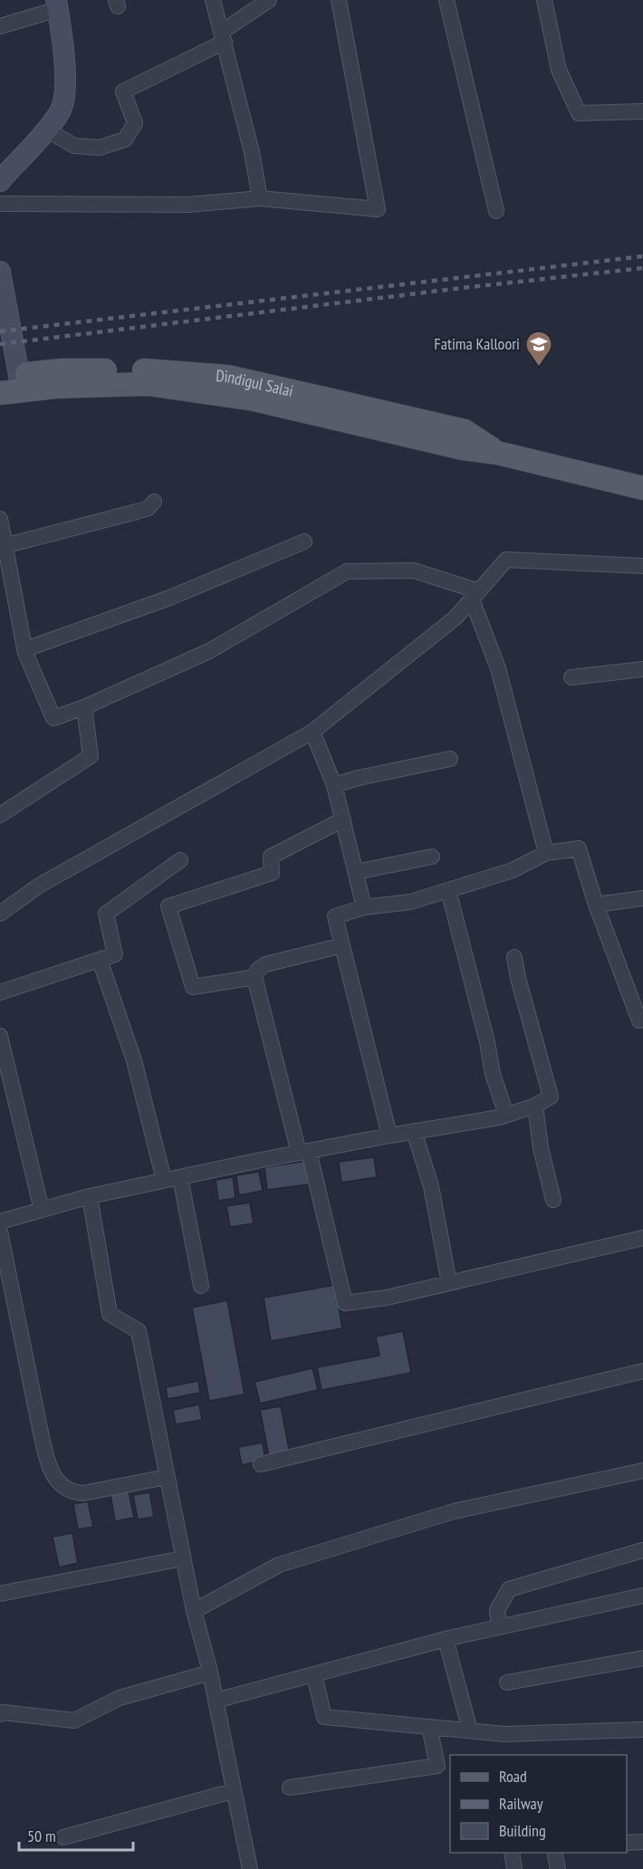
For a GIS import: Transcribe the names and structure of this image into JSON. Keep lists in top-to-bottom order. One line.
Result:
{"streets":{"main road":["Dindigul Salai"]},"places":{"school or university":["Fatima Kalloori"]},"legend":["Road","Railway","Building"],"scale_bar":"50 m"}
